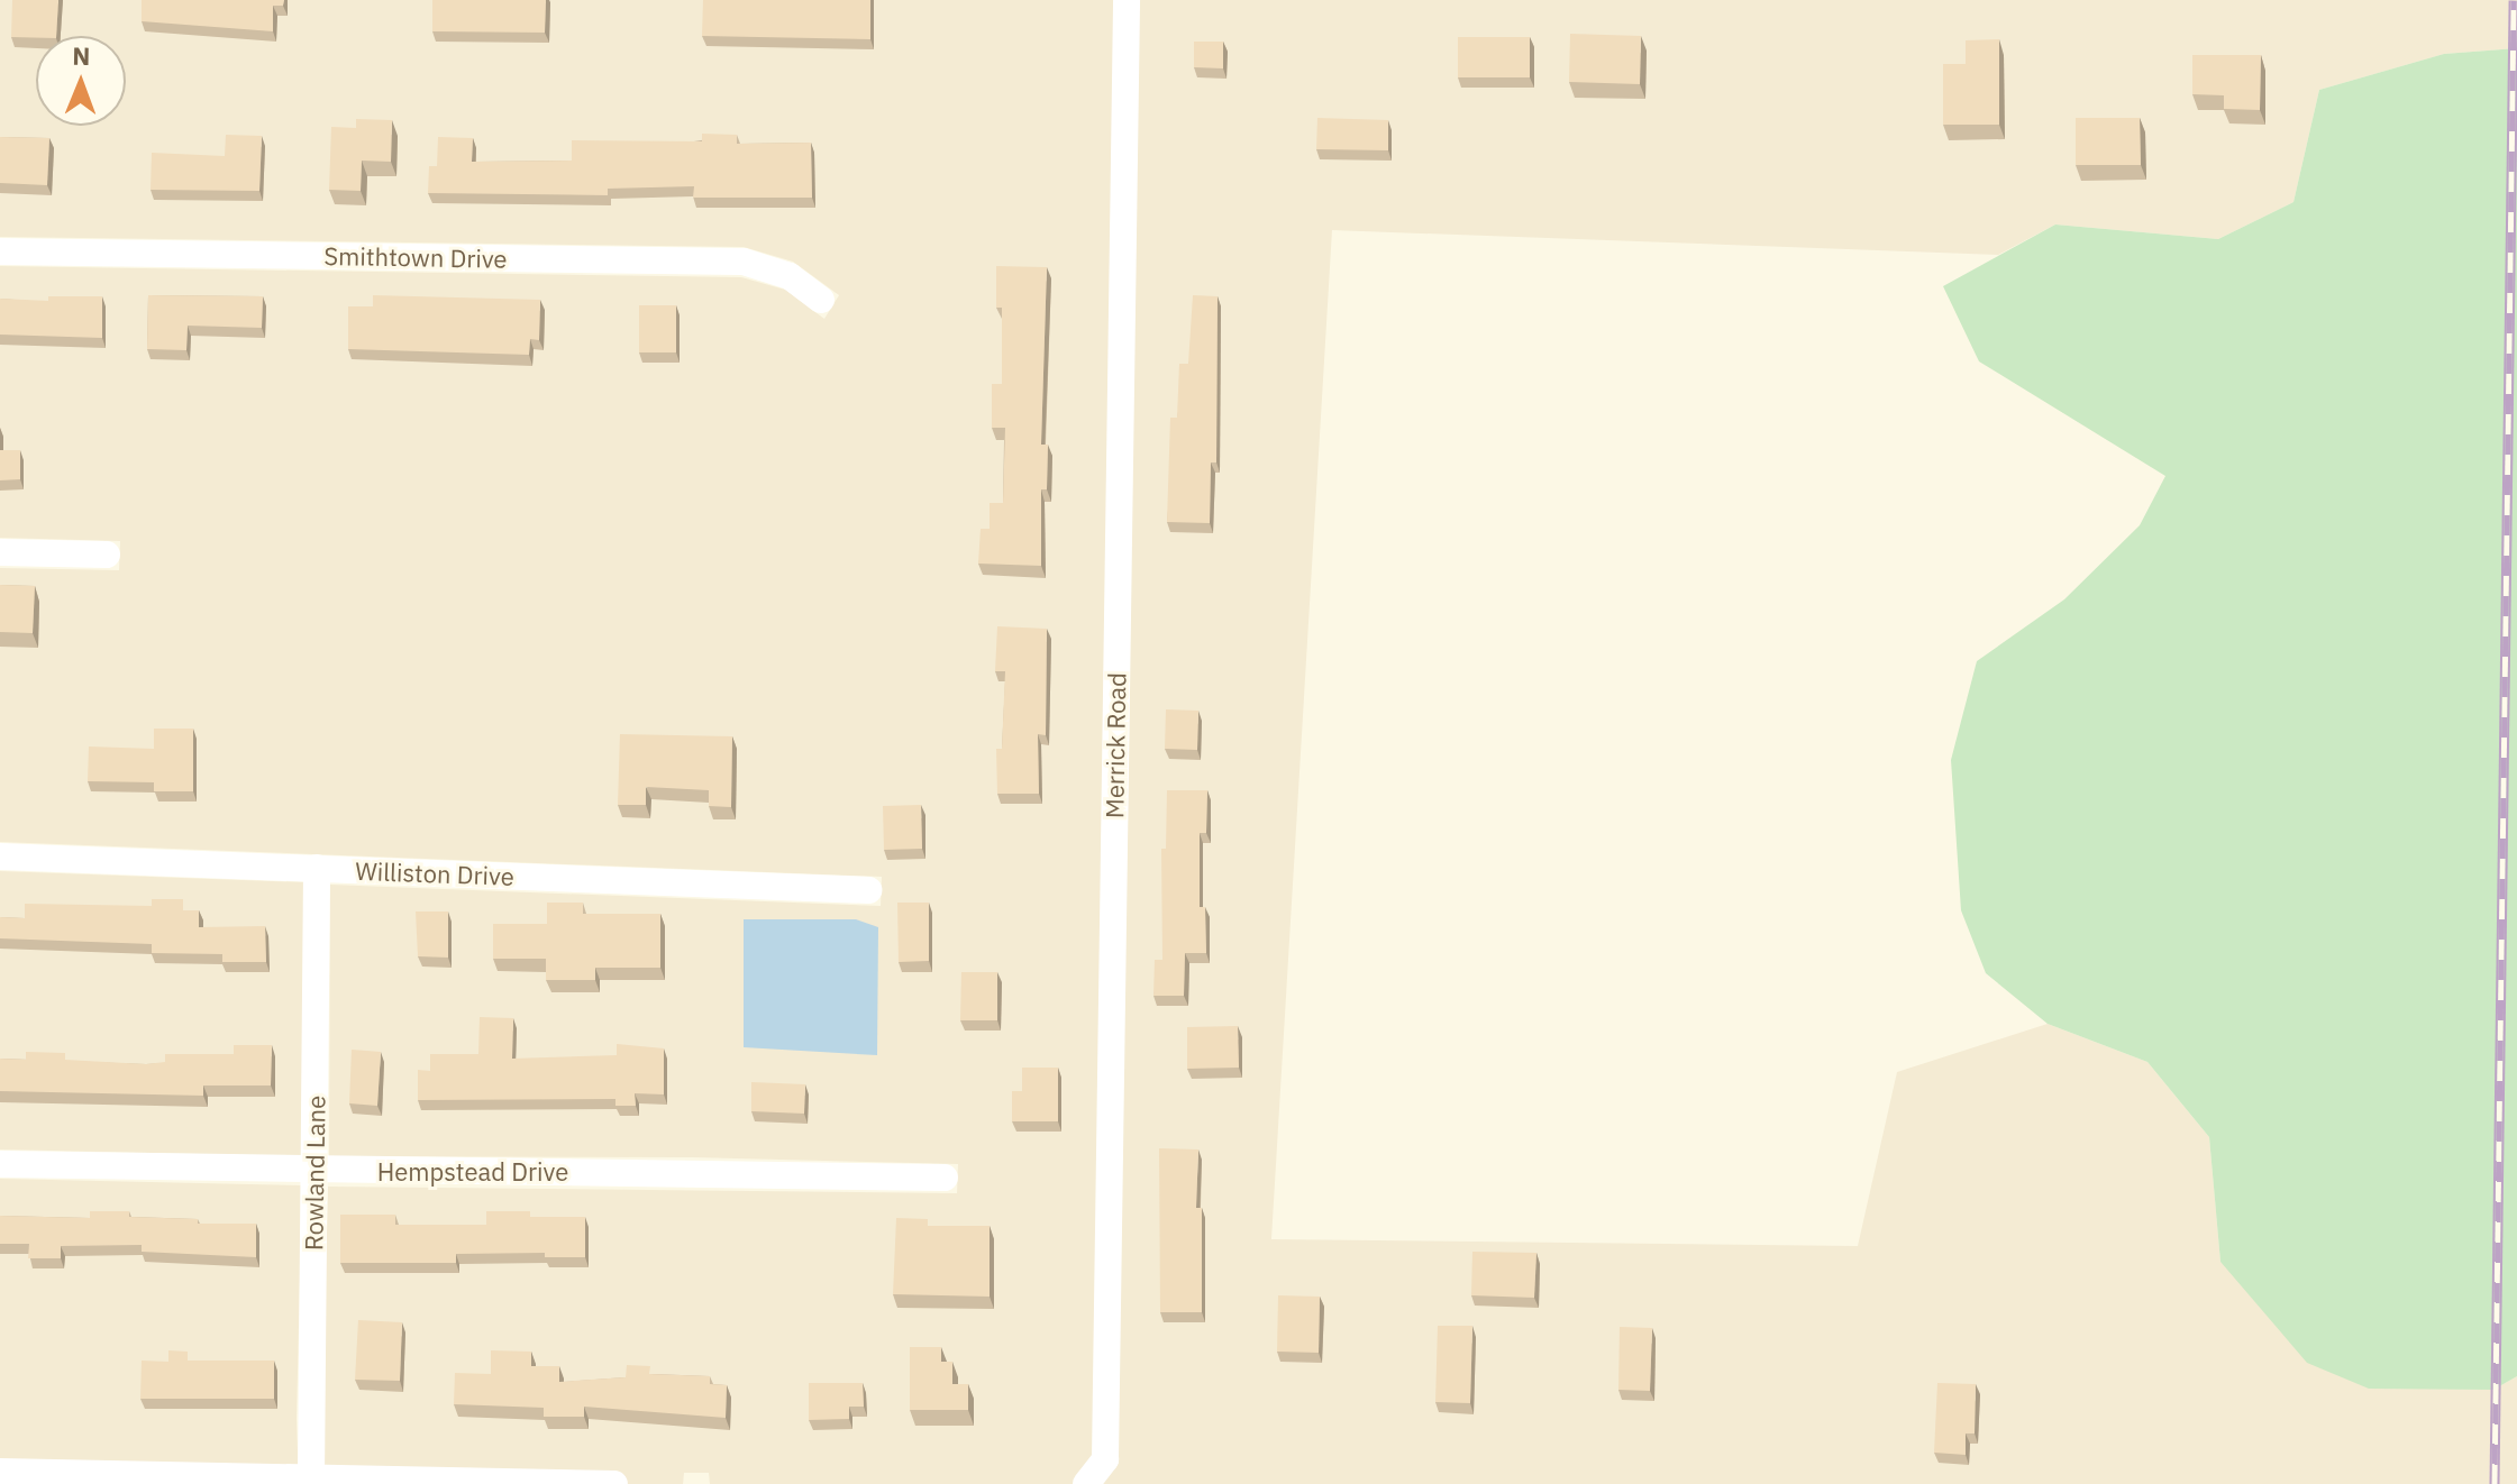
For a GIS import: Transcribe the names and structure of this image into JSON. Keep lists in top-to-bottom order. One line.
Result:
{"streets":{"street":["Smithtown Drive","Merrick Road","Williston Drive","Hempstead Drive","Rowland Lane"]},"crossings":[["Williston Drive","Rowland Lane"],["Hempstead Drive","Rowland Lane"]],"north":"top"}
